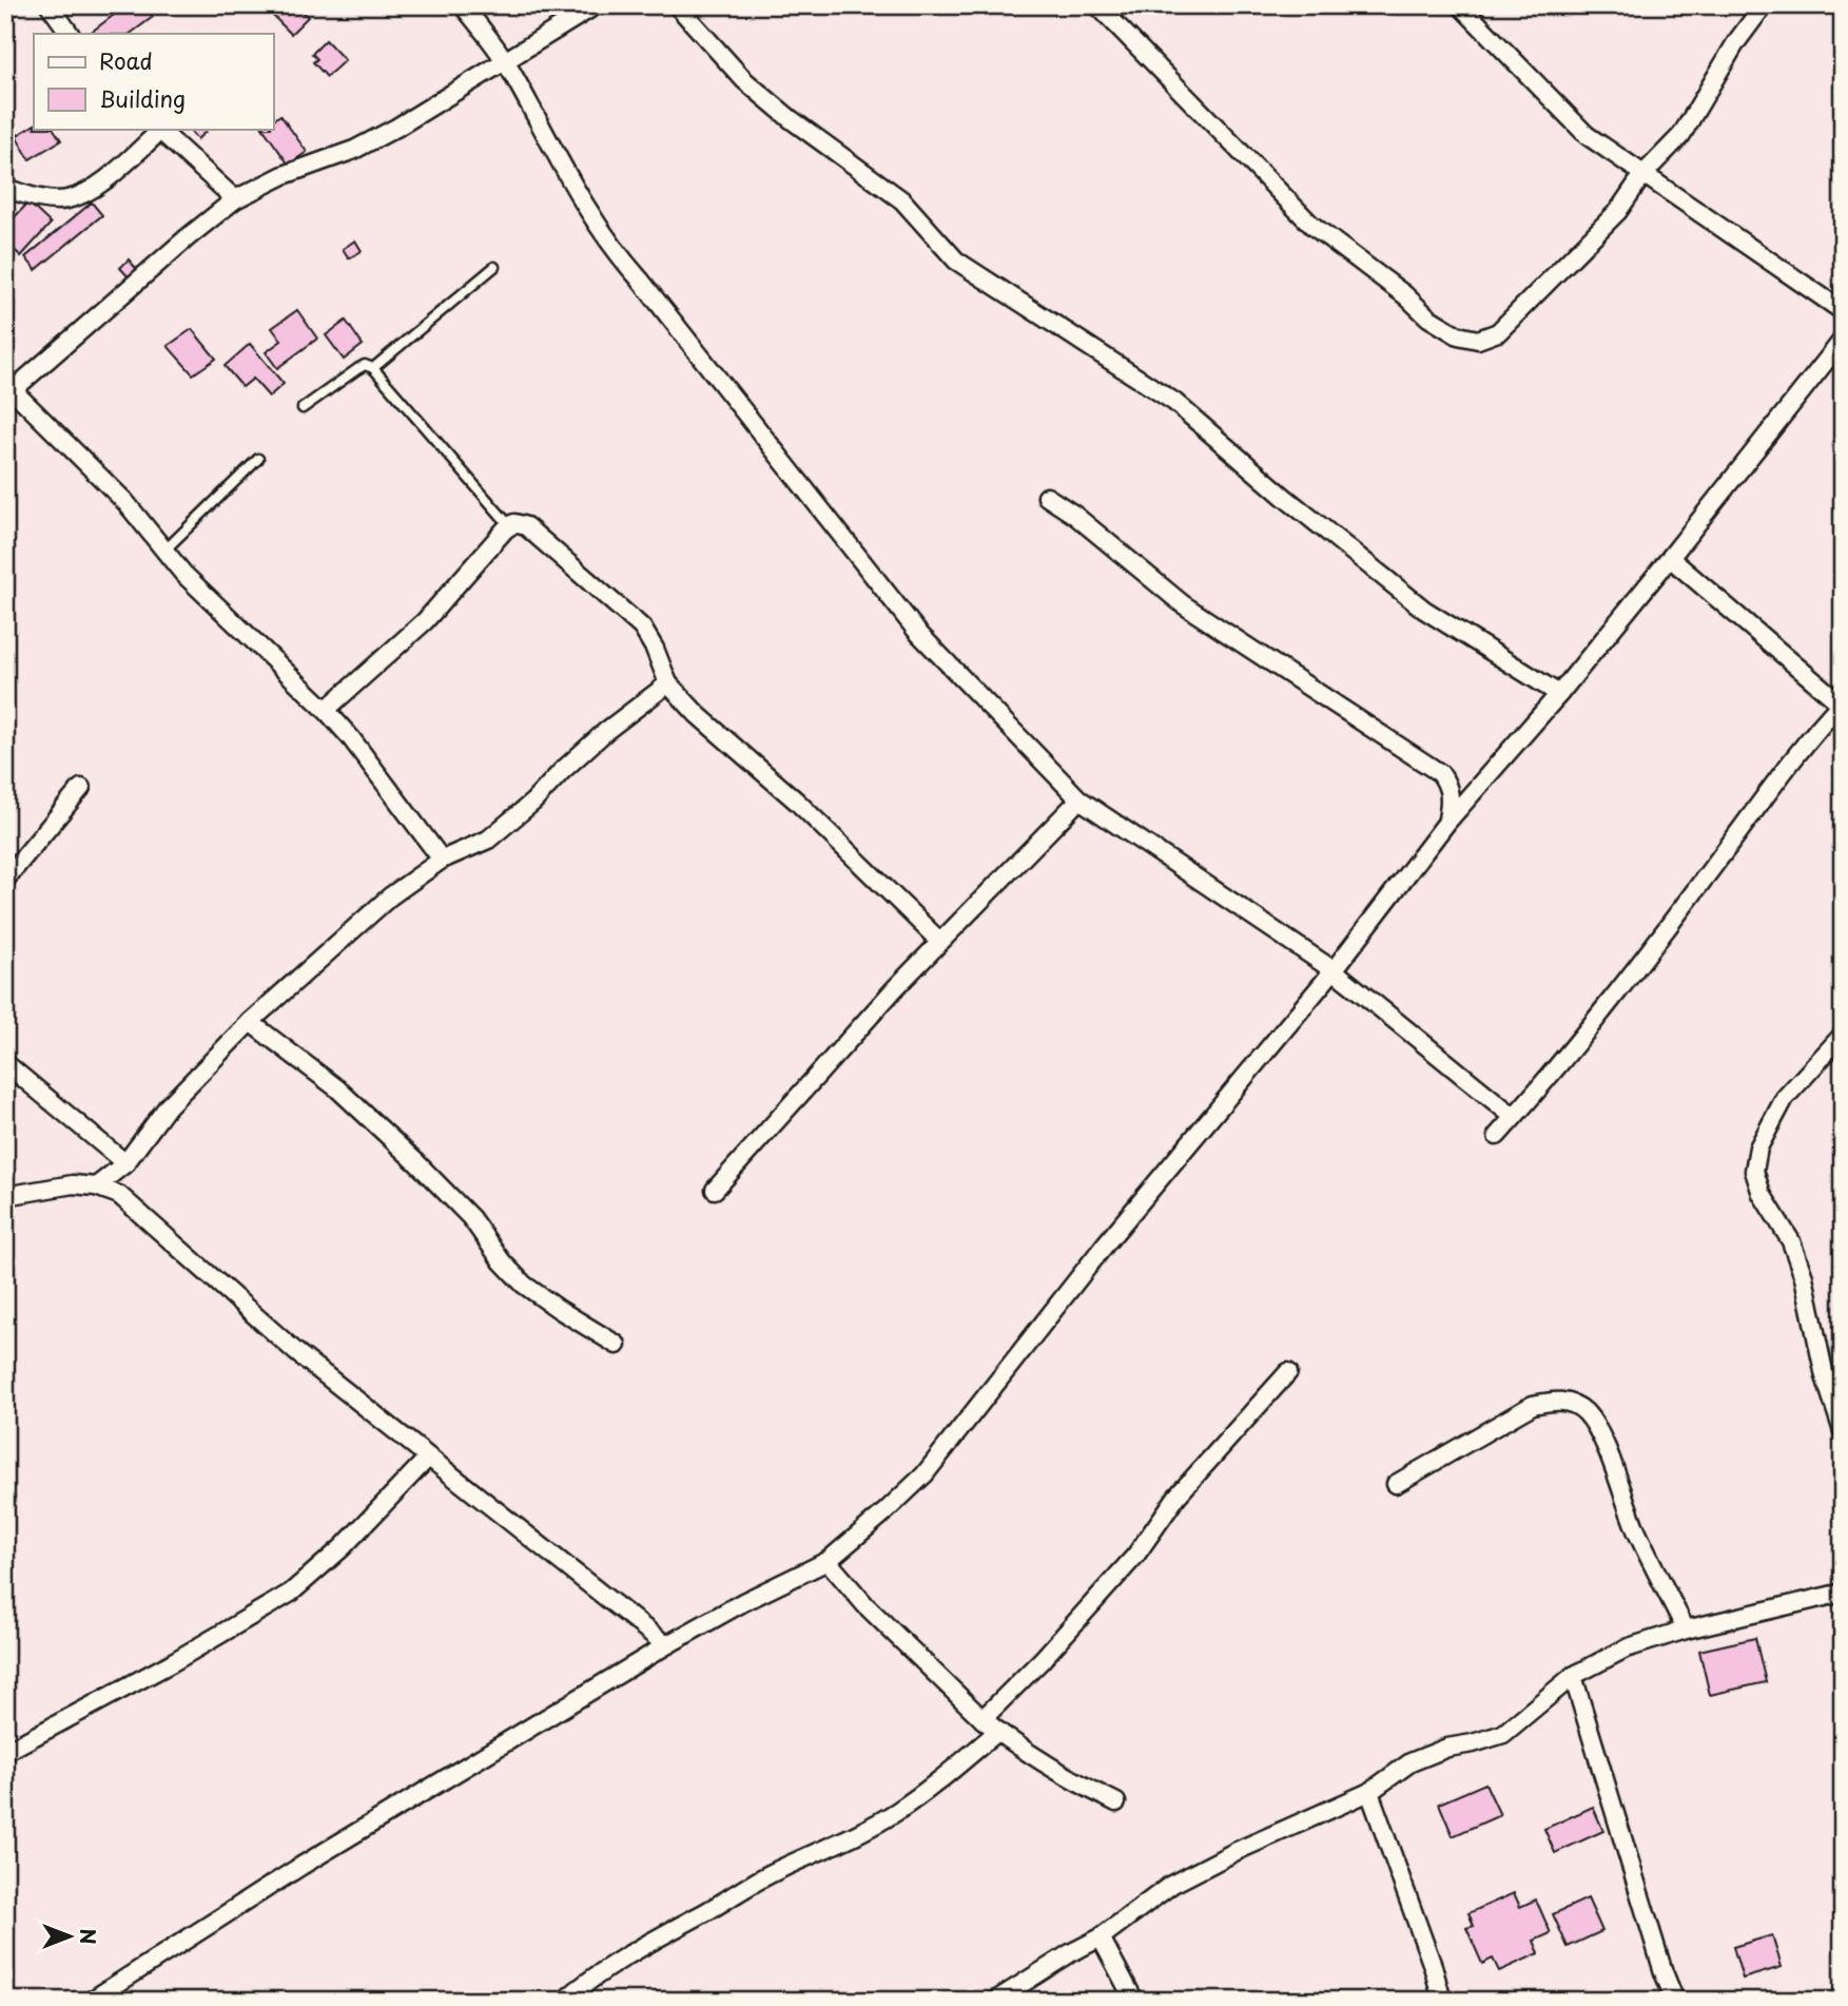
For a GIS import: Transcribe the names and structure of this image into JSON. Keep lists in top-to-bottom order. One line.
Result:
{"legend":["Road","Building"],"north":"right"}
